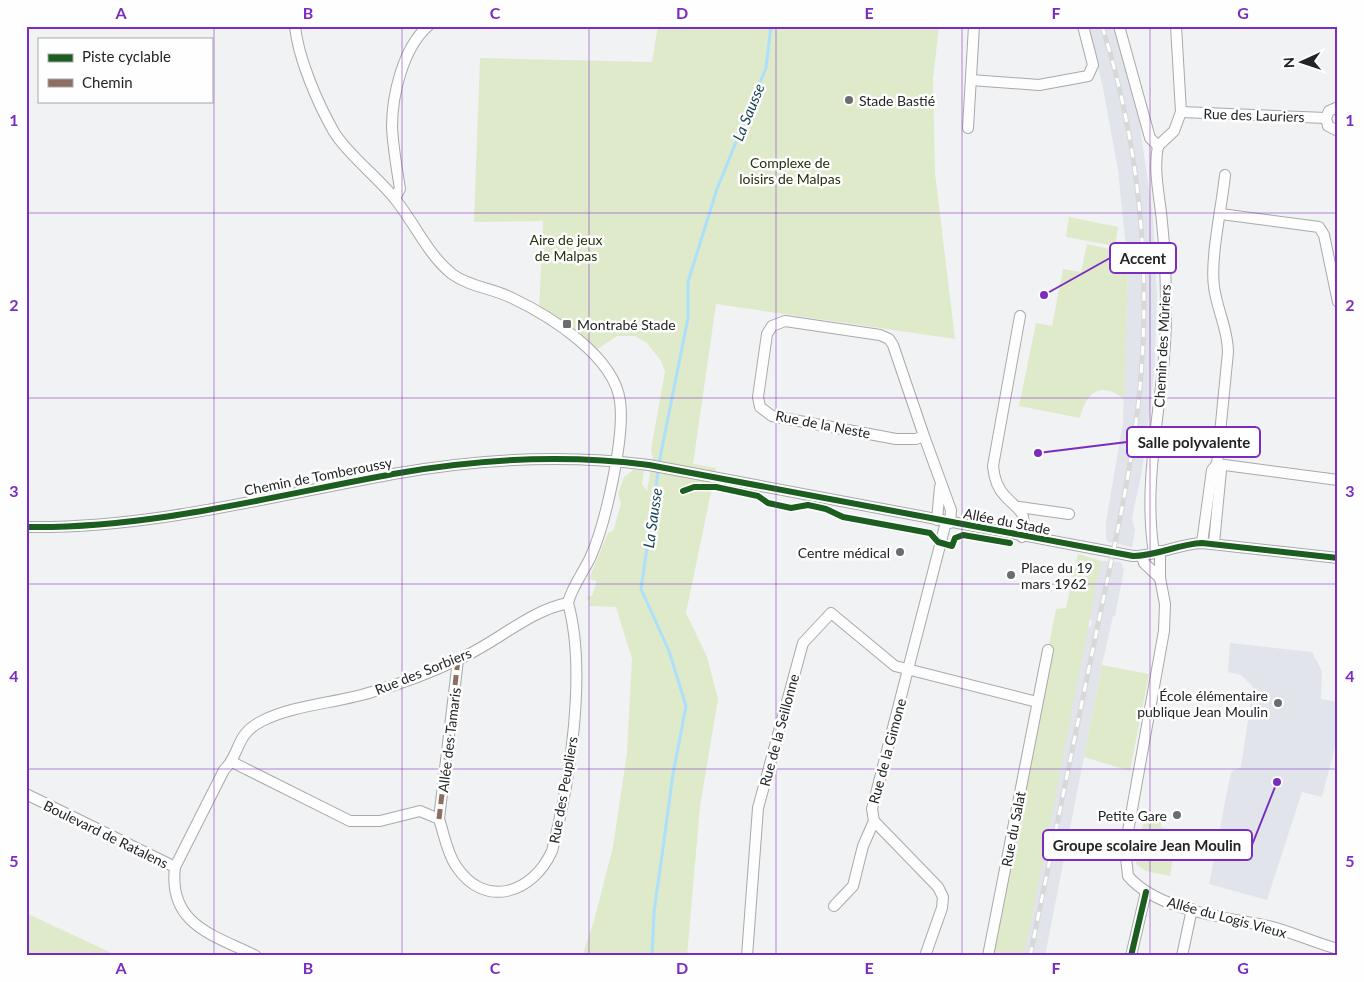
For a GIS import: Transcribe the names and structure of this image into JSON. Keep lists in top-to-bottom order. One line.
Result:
{"streets":{"street":["Rue des Lauriers","Chemin des Mûriers","Rue de la Neste","Chemin de Tomberoussy","Allée du Stade","Rue des Sorbiers","Rue de la Seillonne","Allée des Tamaris","Rue de la Gimone","Rue des Peupliers","Rue du Salat","Boulevard de Ratalens","Allée du Logis Vieux"]},"crossings":[["Chemin des Mûriers","Allée du Stade"],["Chemin des Mûriers","Allée du Logis Vieux"],["Rue de la Neste","Allée du Stade"],["Rue de la Neste","Rue de la Gimone"],["Chemin de Tomberoussy","Allée du Stade"],["Allée du Stade","Rue de la Gimone"],["Rue des Sorbiers","Allée des Tamaris"],["Rue des Sorbiers","Rue des Peupliers"],["Rue des Sorbiers","Boulevard de Ratalens"],["Rue de la Seillonne","Rue de la Gimone"],["Allée des Tamaris","Rue des Peupliers"]],"water":["La Sausse"],"parks":["Complexe de loisirs de Malpas","Aire de jeux de Malpas"],"places":{"other":["Stade Bastié","Accent","Salle polyvalente","Centre médical","Place du 19 mars 1962","École élémentaire publique Jean Moulin","Groupe scolaire Jean Moulin","Petite Gare"],"transit":["Montrabé Stade"]},"legend":["Piste cyclable","Chemin"],"north":"left","grid":{"columns":["A","B","C","D","E","F","G"],"rows":["1","2","3","4","5"]}}
